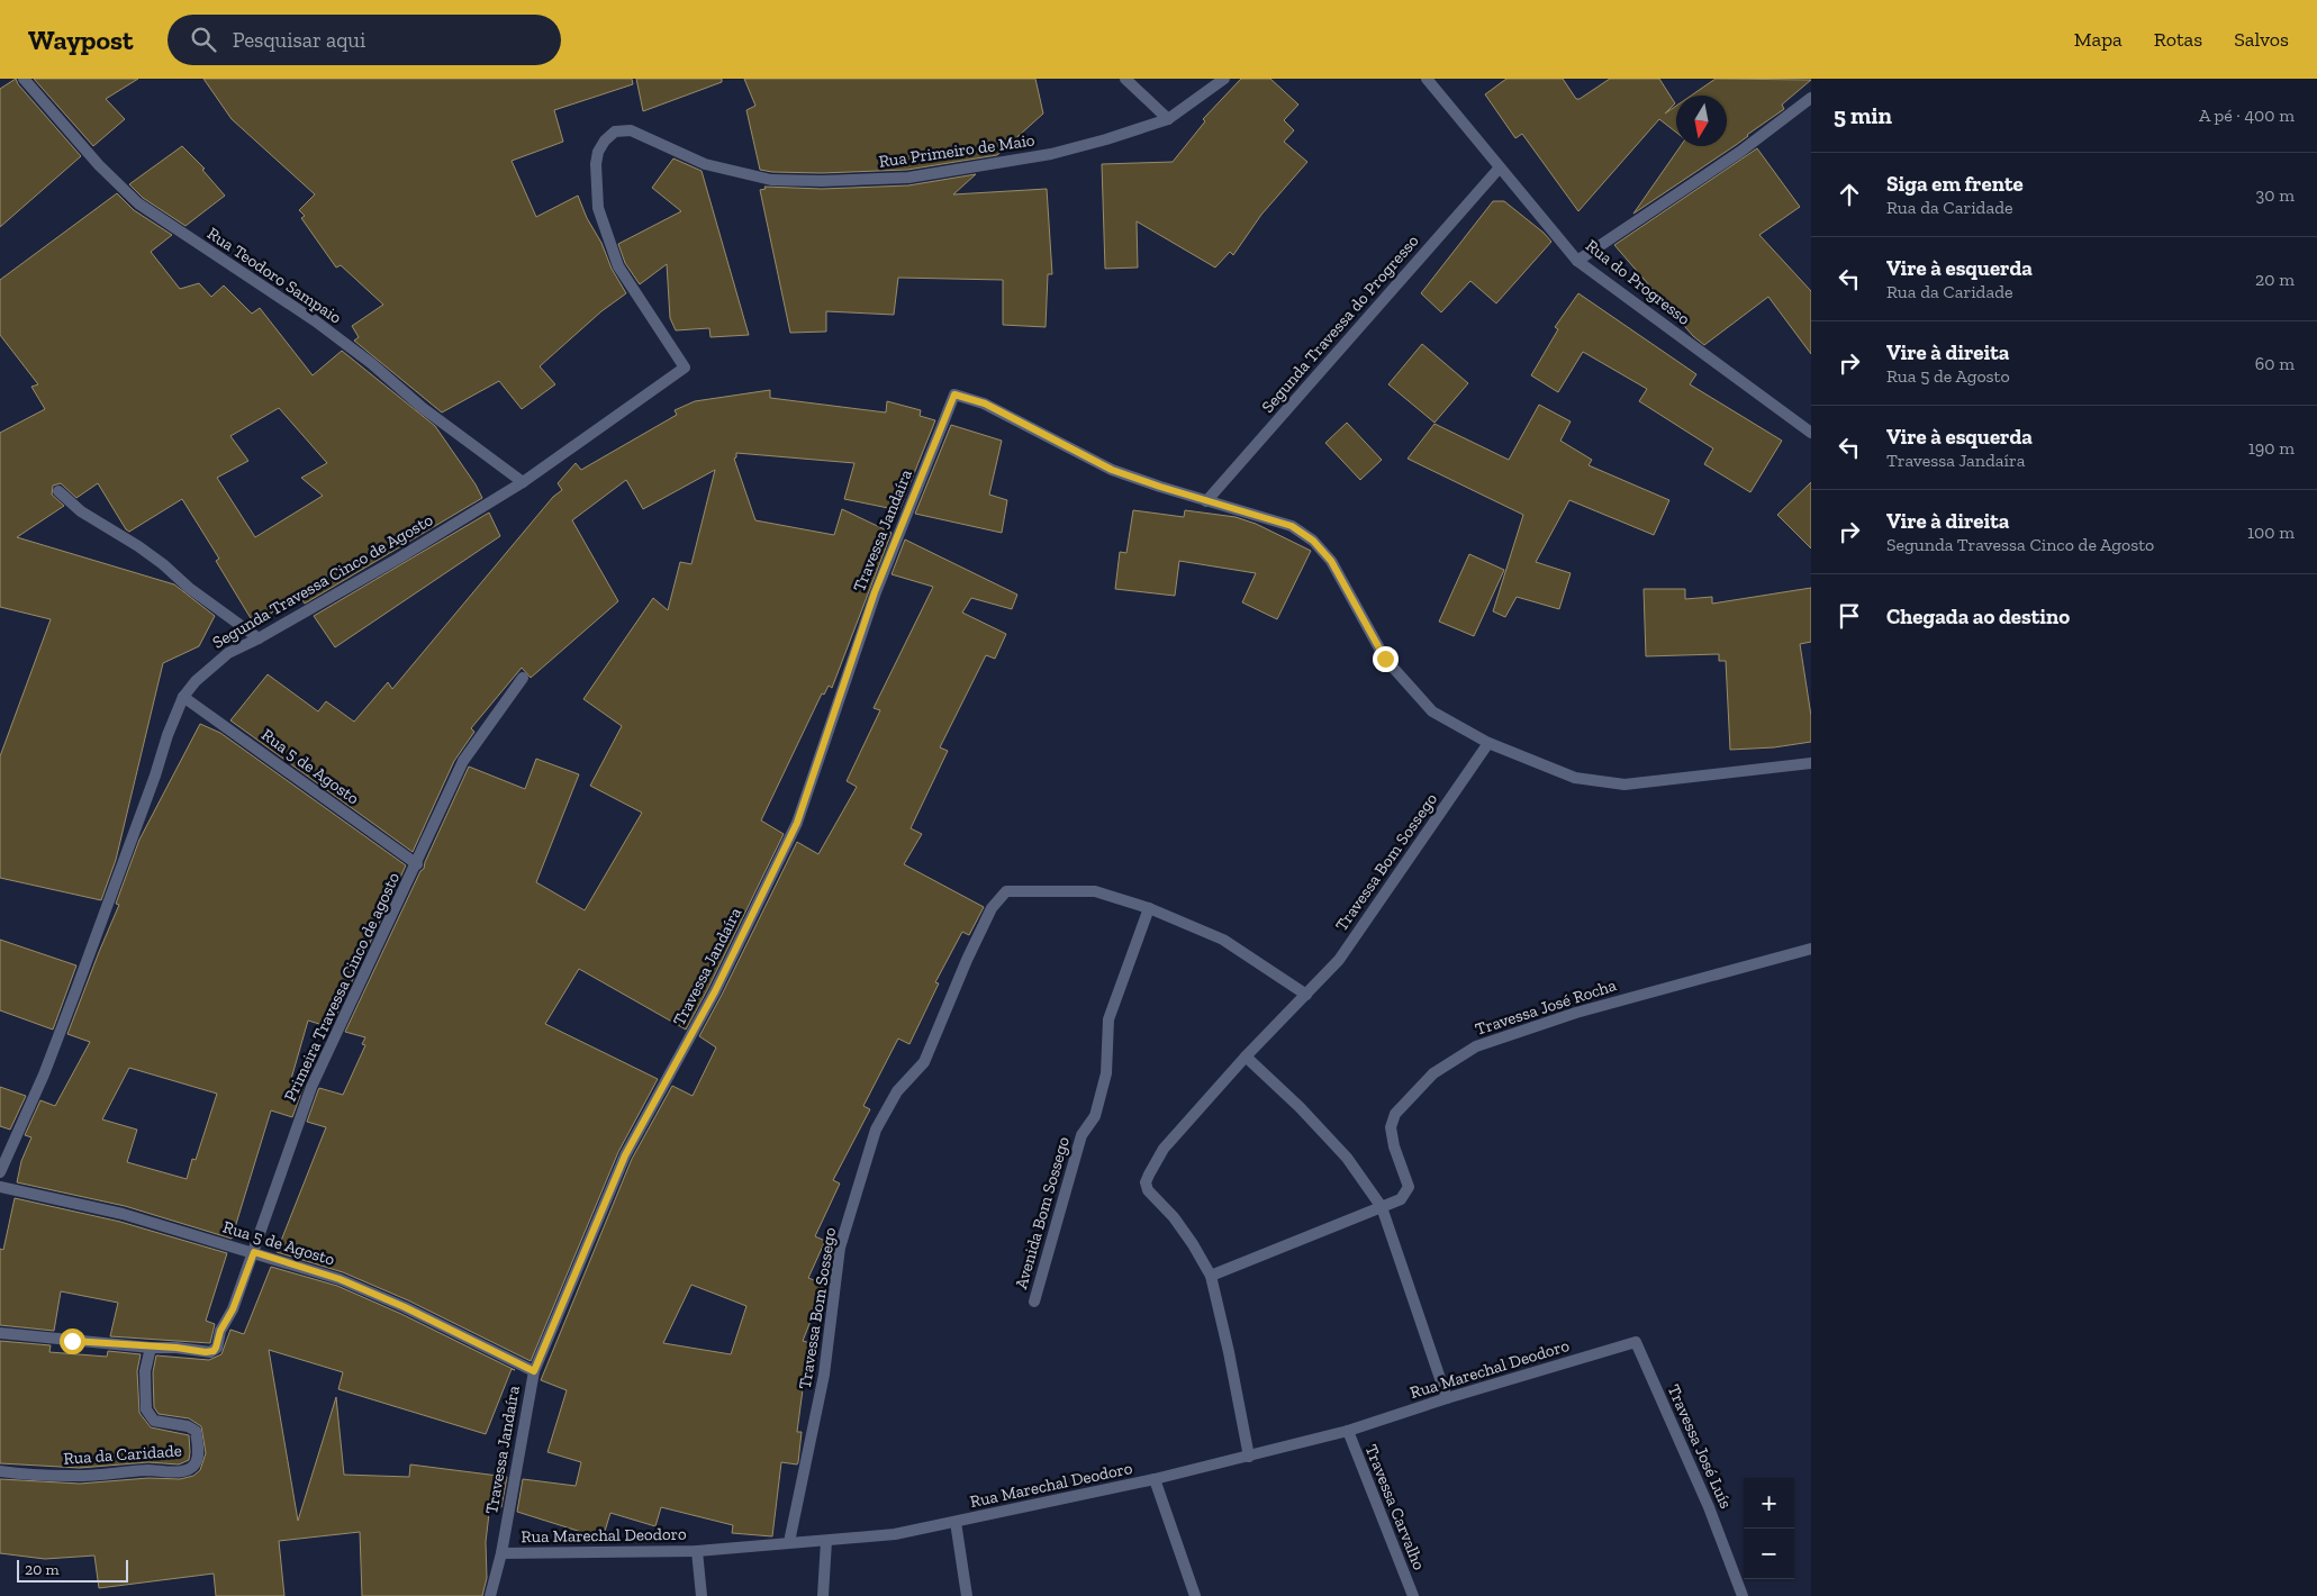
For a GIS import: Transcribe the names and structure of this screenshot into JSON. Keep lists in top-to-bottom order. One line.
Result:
{"streets":{"street":["Rua Primeiro de Maio","Rua Teodoro Sampaio","Rua do Progresso","Segunda Travessa do Progresso","Travessa Jandaíra","Segunda Travessa Cinco de Agosto","Rua 5 de Agosto","Travessa Bom Sossego","Primeira Travessa Cinco de agosto","Travessa José Rocha","Avenida Bom Sossego","Rua Marechal Deodoro","Travessa José Luís","Rua da Caridade","Travessa Carvalho"]},"crossings":[["Rua Primeiro de Maio","Segunda Travessa Cinco de Agosto"],["Rua Teodoro Sampaio","Segunda Travessa Cinco de Agosto"],["Rua do Progresso","Segunda Travessa do Progresso"],["Segunda Travessa do Progresso","Travessa Jandaíra"],["Travessa Jandaíra","Rua 5 de Agosto"],["Travessa Jandaíra","Rua Marechal Deodoro"],["Segunda Travessa Cinco de Agosto","Rua 5 de Agosto"],["Rua 5 de Agosto","Primeira Travessa Cinco de agosto"],["Travessa Bom Sossego","Avenida Bom Sossego"],["Travessa Bom Sossego","Rua Marechal Deodoro"],["Rua Marechal Deodoro","Travessa José Luís"],["Rua Marechal Deodoro","Travessa Carvalho"]],"scale_bar":"20 m","north":"bottom","page":{"header":"Waypost","search":"Pesquisar aqui","nav":["Mapa","Rotas","Salvos"],"heading":["5 min","A pé · 400 m"],"list":[["Siga em frente","Rua da Caridade","30 m"],["Vire à esquerda","Rua da Caridade","20 m"],["Vire à direita","Rua 5 de Agosto","60 m"],["Vire à esquerda","Travessa Jandaíra","190 m"],["Vire à direita","Segunda Travessa Cinco de Agosto","100 m"],"Chegada ao destino"],"map_buttons":["+","−"],"scale":"20 m"}}
